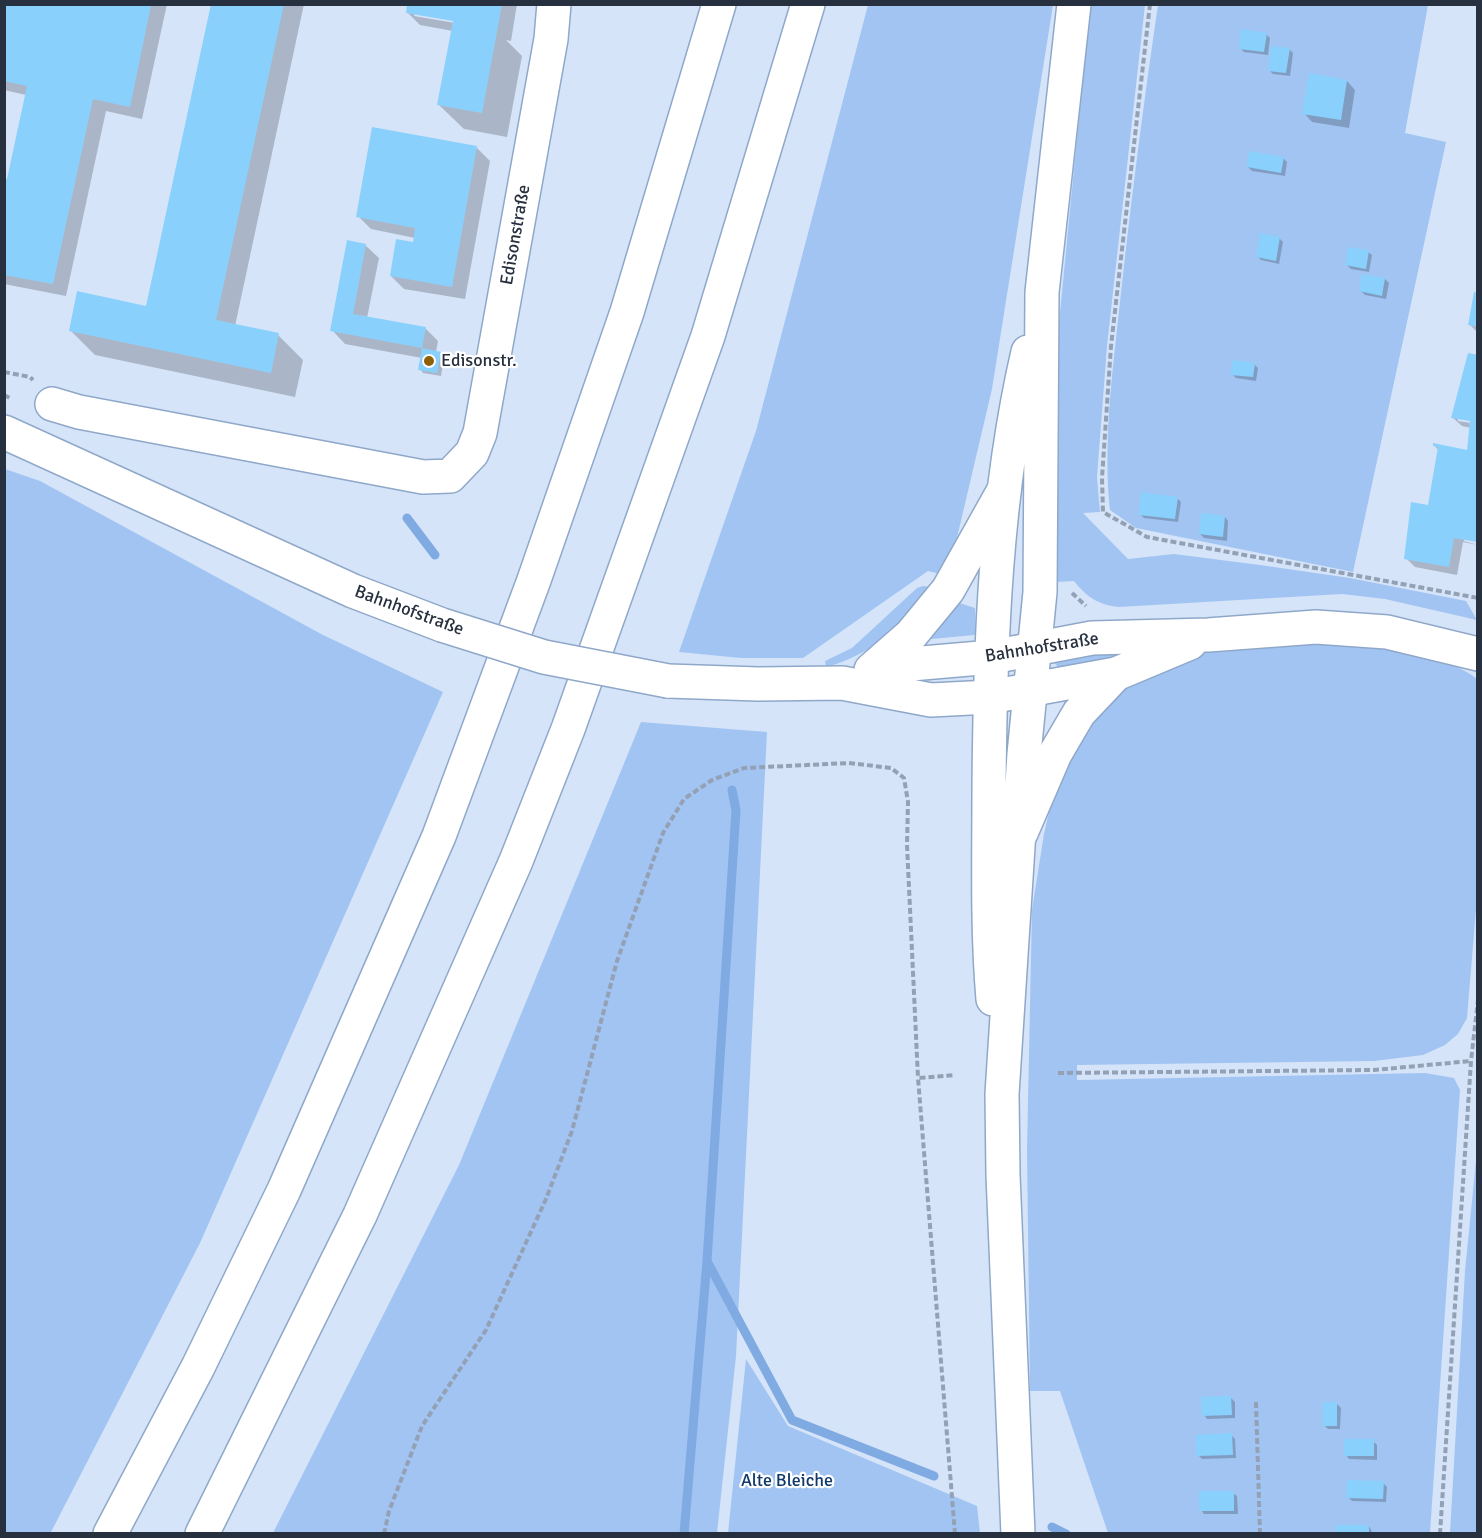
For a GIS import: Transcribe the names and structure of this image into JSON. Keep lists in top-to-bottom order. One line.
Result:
{"streets":{"main road":["Edisonstraße","Bahnhofstraße"]},"parks":["Alte Bleiche"],"places":["Edisonstr."]}
